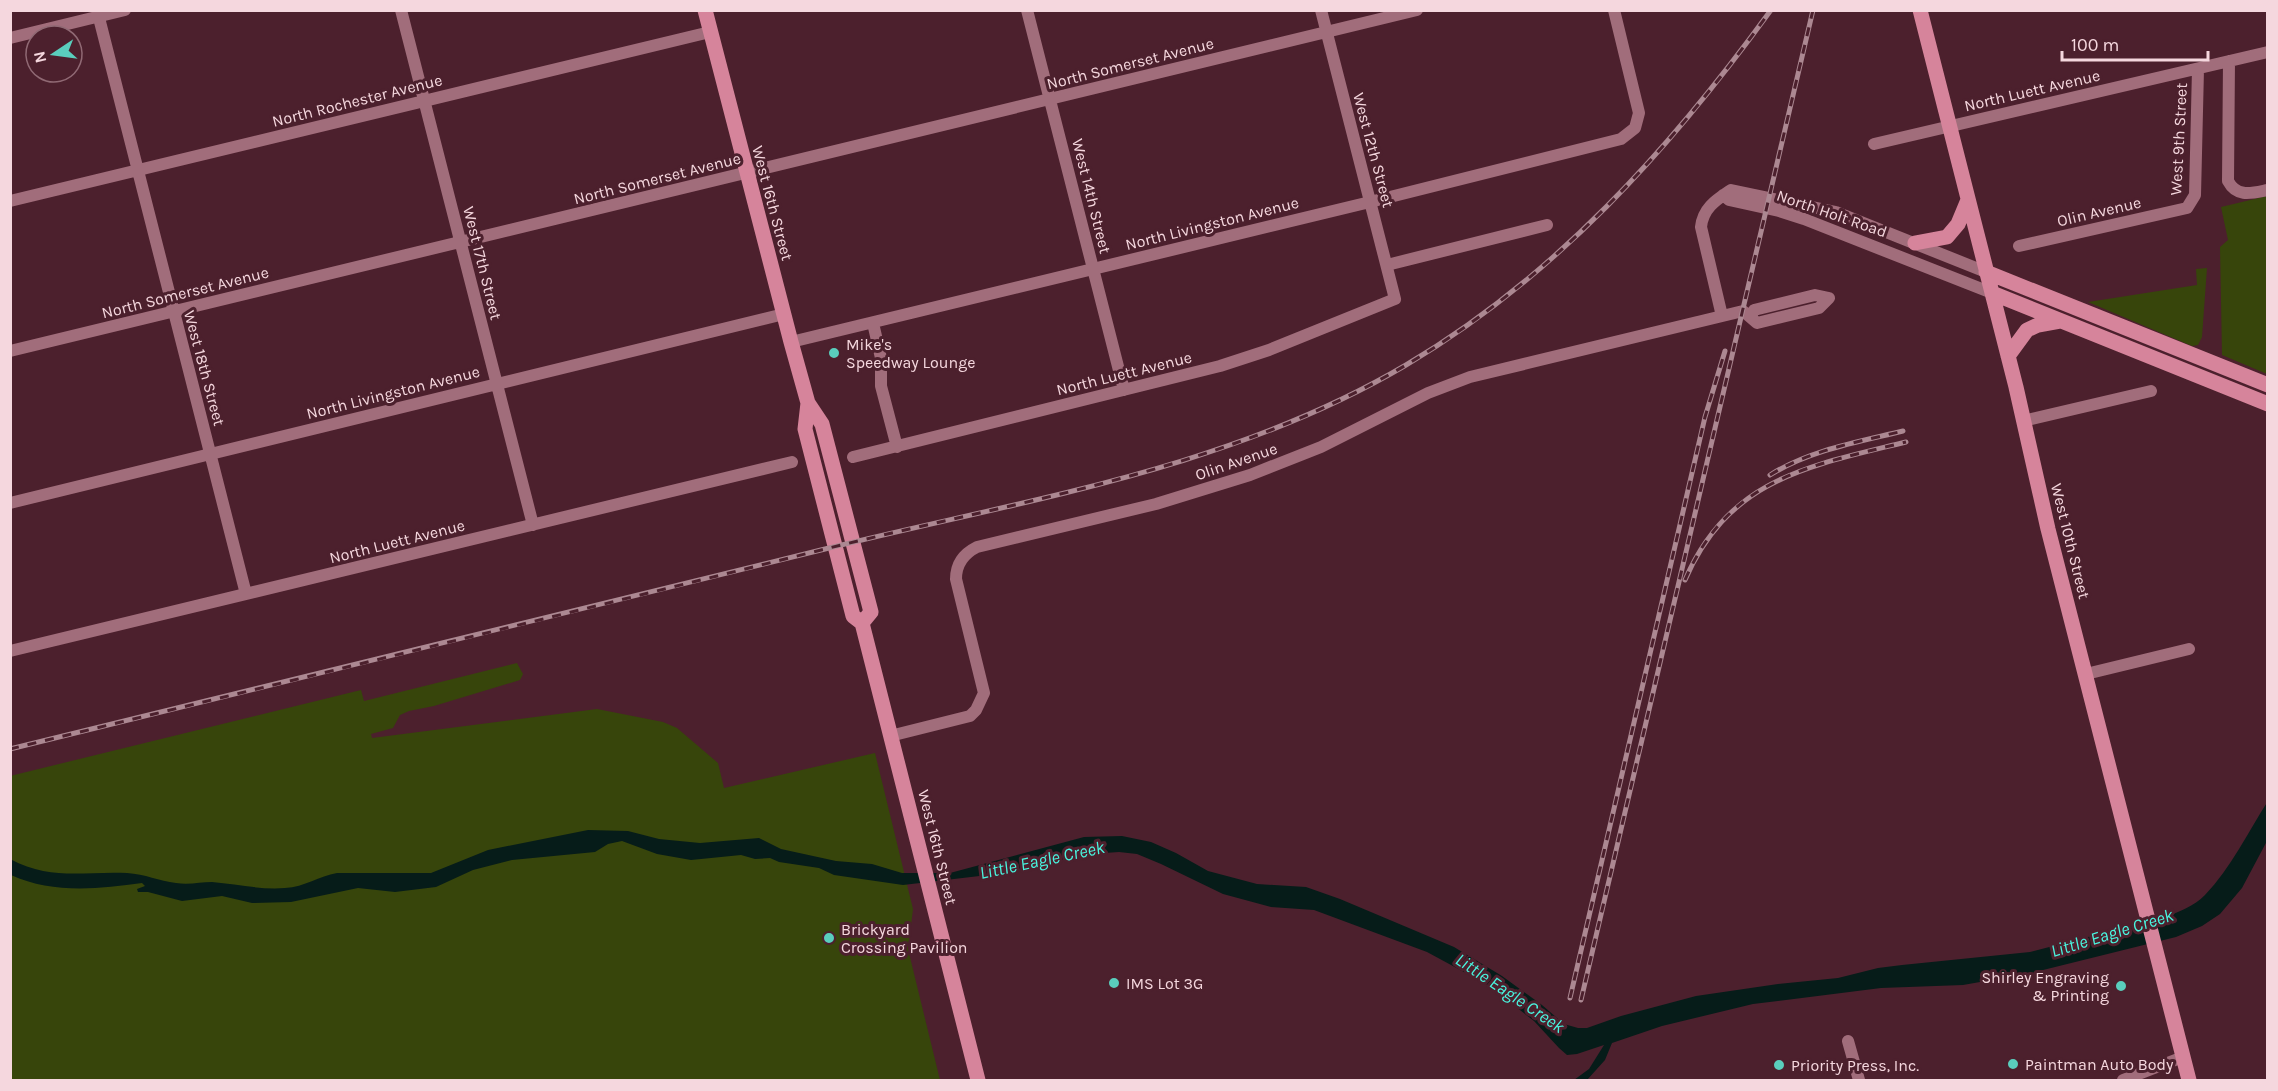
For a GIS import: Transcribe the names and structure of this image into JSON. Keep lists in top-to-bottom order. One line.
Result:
{"streets":{"main road":["West 16th Street","North Holt Road","West 10th Street"],"street":["North Somerset Avenue","North Luett Avenue","North Rochester Avenue","West 9th Street","West 12th Street","West 14th Street","Olin Avenue","North Livingston Avenue","West 17th Street","West 18th Street"]},"crossings":[["North Somerset Avenue","West 12th Street"],["North Somerset Avenue","West 14th Street"],["North Somerset Avenue","West 16th Street"],["North Somerset Avenue","West 17th Street"],["North Somerset Avenue","West 18th Street"],["North Luett Avenue","West 9th Street"],["North Luett Avenue","West 12th Street"],["North Luett Avenue","West 14th Street"],["North Luett Avenue","West 17th Street"],["North Luett Avenue","West 18th Street"],["North Luett Avenue","West 10th Street"],["North Rochester Avenue","West 16th Street"],["North Rochester Avenue","West 17th Street"],["North Rochester Avenue","West 18th Street"],["West 9th Street","Olin Avenue"],["West 12th Street","North Livingston Avenue"],["West 14th Street","North Livingston Avenue"],["West 16th Street","Olin Avenue"],["West 16th Street","North Livingston Avenue"],["North Holt Road","West 10th Street"],["North Livingston Avenue","West 17th Street"],["North Livingston Avenue","West 18th Street"]],"water":["Little Eagle Creek"],"places":["Mike's Speedway Lounge","Brickyard Crossing Pavilion","IMS Lot 3G","Shirley Engraving & Printing","Paintman Auto Body","Priority Press, Inc."],"scale_bar":"100 m","north":"left"}
